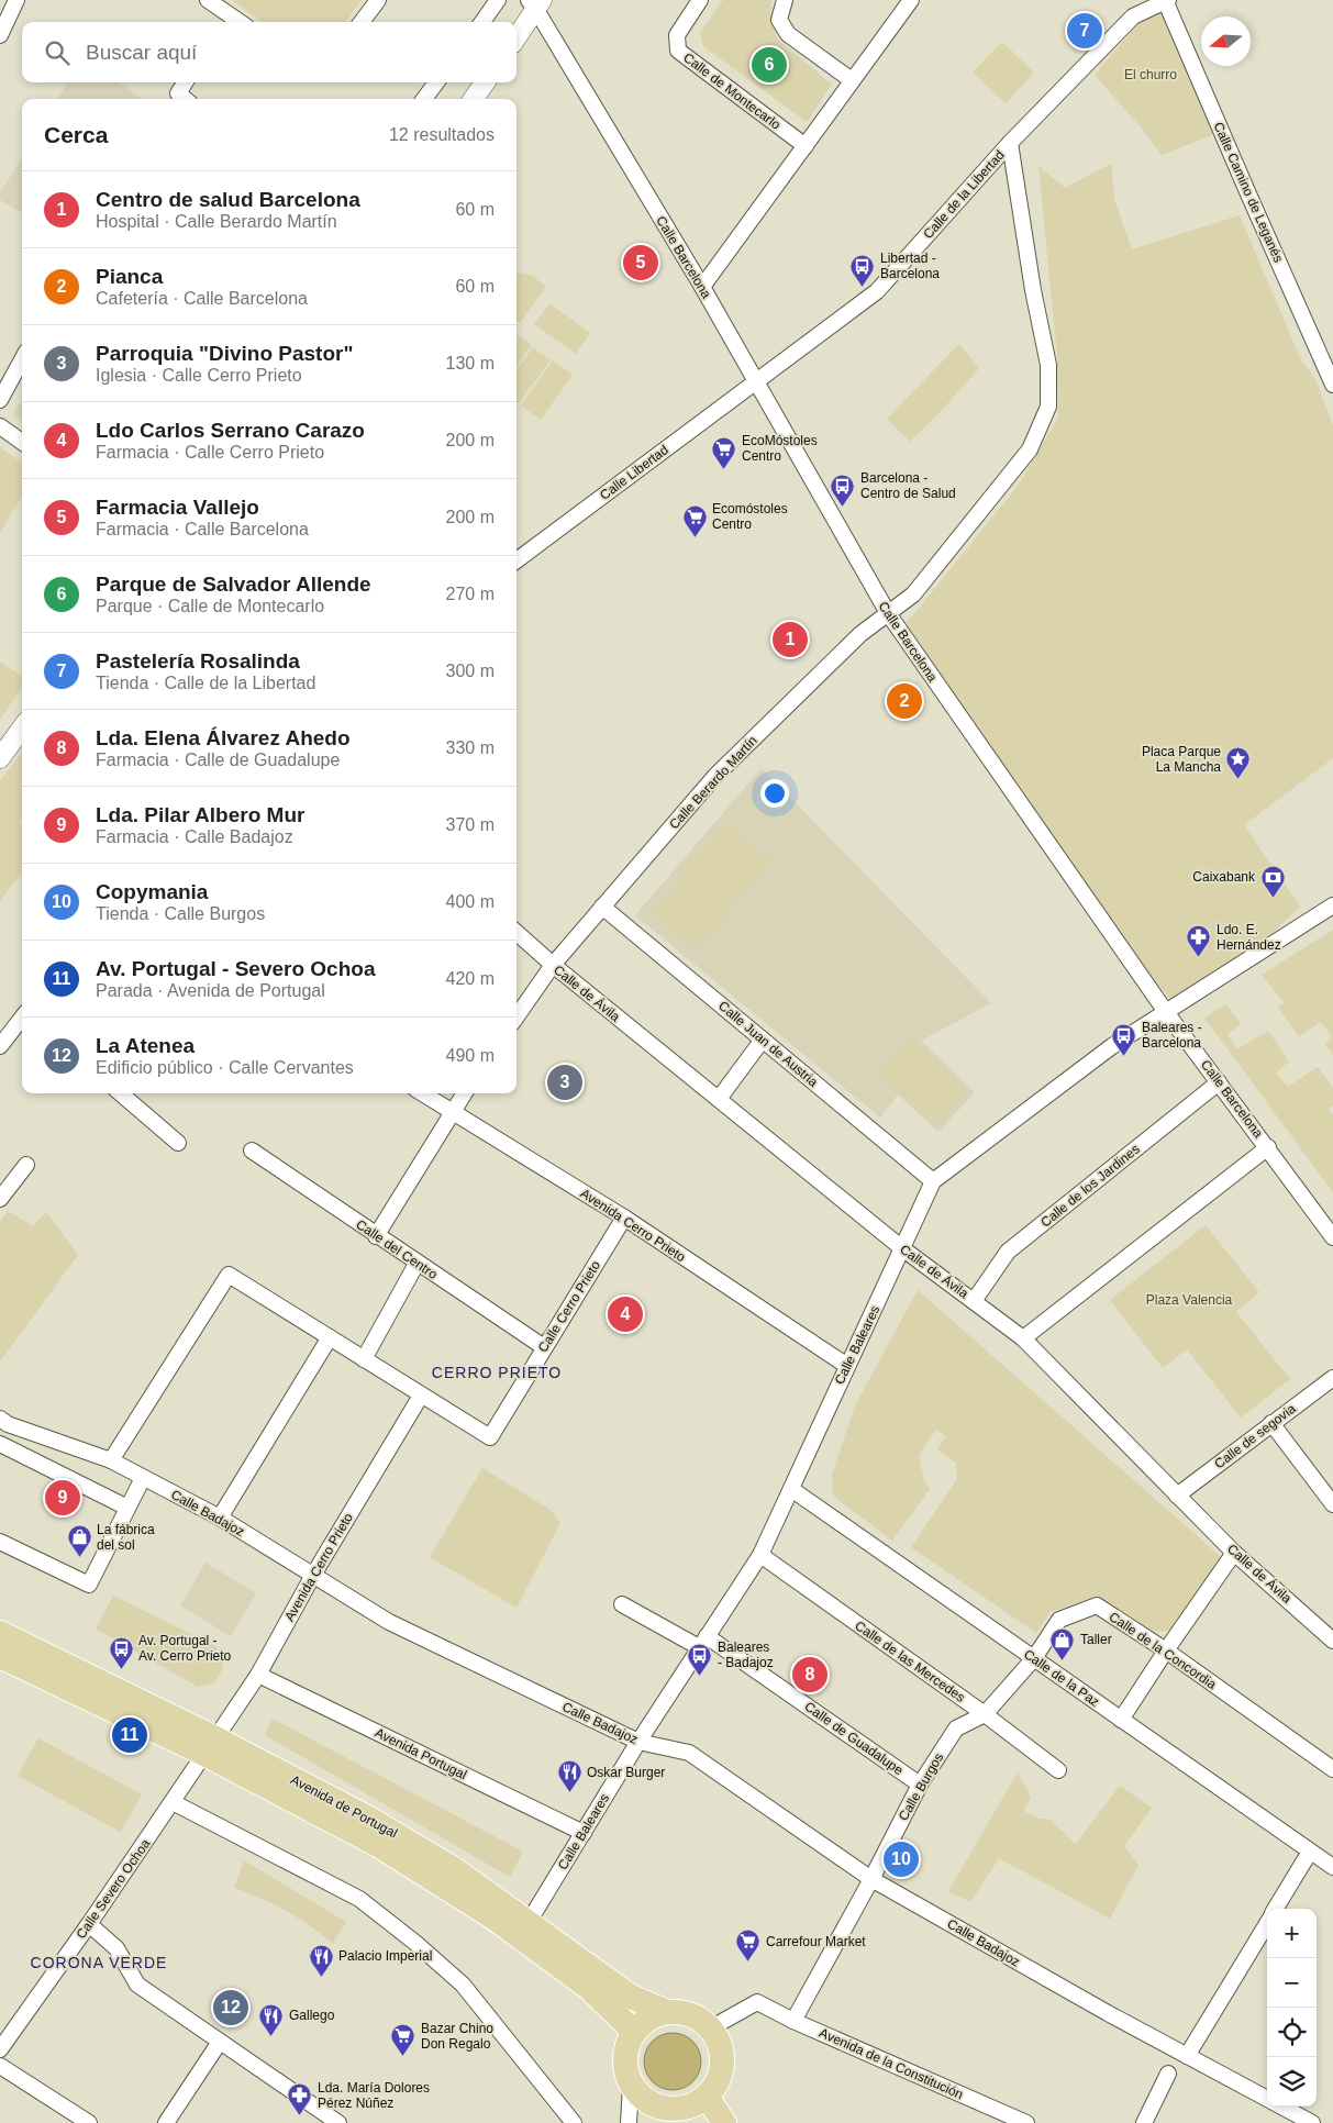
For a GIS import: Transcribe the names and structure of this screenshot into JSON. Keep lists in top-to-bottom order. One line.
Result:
{"streets":{"main road":["Avenida de Portugal"],"street":["Calle de Montecarlo","Calle Camino de Leganés","Calle de la Libertad","Calle Barcelona","Calle Libertad","Calle Berardo Martín","Calle de Ávila","Calle Juan de Austria","Calle de los Jardines","Avenida Cerro Prieto","Calle del Centro","Calle Cerro Prieto","Calle Baleares","Calle de segovia","Calle Badajoz","Calle de la Concordia","Calle de las Mercedes","Calle de la Paz","Calle de Guadalupe","Avenida Portugal","Calle Burgos","Calle Severo Ochoa","Avenida de la Constitución"]},"crossings":[["Calle Camino de Leganés","Calle de la Libertad"],["Calle de la Libertad","Calle Barcelona"],["Calle de la Libertad","Calle Libertad"],["Calle de la Libertad","Calle Berardo Martín"],["Calle Barcelona","Calle Libertad"],["Calle Barcelona","Calle Berardo Martín"],["Calle Barcelona","Calle de los Jardines"],["Calle Barcelona","Calle Baleares"],["Calle Berardo Martín","Calle de Ávila"],["Calle Berardo Martín","Calle Juan de Austria"],["Calle de Ávila","Calle de los Jardines"],["Calle de Ávila","Calle Baleares"],["Calle de Ávila","Calle de segovia"],["Calle Juan de Austria","Calle Baleares"],["Avenida Cerro Prieto","Calle Cerro Prieto"],["Avenida Cerro Prieto","Calle Baleares"],["Avenida Cerro Prieto","Calle Badajoz"],["Avenida Cerro Prieto","Avenida Portugal"],["Avenida Cerro Prieto","Avenida de Portugal"],["Avenida Cerro Prieto","Calle Severo Ochoa"],["Calle del Centro","Calle Cerro Prieto"],["Calle Baleares","Calle Badajoz"],["Calle Baleares","Calle de las Mercedes"],["Calle Baleares","Calle de la Paz"],["Calle Baleares","Calle de Guadalupe"],["Calle Baleares","Avenida Portugal"],["Calle Baleares","Avenida de Portugal"],["Calle Badajoz","Calle Burgos"],["Calle de la Concordia","Calle de las Mercedes"],["Calle de la Concordia","Calle de la Paz"],["Calle de la Concordia","Calle Burgos"],["Calle de Guadalupe","Calle Burgos"],["Calle Burgos","Avenida de la Constitución"],["Avenida de Portugal","Calle Severo Ochoa"],["Avenida de Portugal","Avenida de la Constitución"]],"districts":["CERRO PRIETO","CORONA VERDE"],"parks":["El churro","Plaza Valencia"],"places":{"bus stop":["Libertad - Barcelona","Barcelona - Centro de Salud","Baleares - Barcelona","Av. Portugal - Av. Cerro Prieto","Baleares - Badajoz"],"supermarket":["EcoMóstoles Centro","Ecomóstoles Centro","Carrefour Market","Bazar Chino Don Regalo"],"place":["Placa Parque La Mancha"],"bank":["Caixabank"],"pharmacy":["Ldo. E. Hernández","Lda. María Dolores Pérez Núñez"],"shop":["La fábrica del sol","Taller"],"restaurant":["Oskar Burger","Palacio Imperial","Gallego"]},"north":"left","page":{"pins":["7","6","5","1","2","3","4","9","8","11","10","12"],"search":"Buscar aquí","heading":["Cerca","12 resultados"],"list":[{"mark":"1","name":"Centro de salud Barcelona","note":"Hospital · Calle Berardo Martín","value":"60 m"},{"mark":"2","name":"Pianca","note":"Cafetería · Calle Barcelona","value":"60 m"},{"mark":"3","name":"Parroquia \"Divino Pastor\"","note":"Iglesia · Calle Cerro Prieto","value":"130 m"},{"mark":"4","name":"Ldo Carlos Serrano Carazo","note":"Farmacia · Calle Cerro Prieto","value":"200 m"},{"mark":"5","name":"Farmacia Vallejo","note":"Farmacia · Calle Barcelona","value":"200 m"},{"mark":"6","name":"Parque de Salvador Allende","note":"Parque · Calle de Montecarlo","value":"270 m"},{"mark":"7","name":"Pastelería Rosalinda","note":"Tienda · Calle de la Libertad","value":"300 m"},{"mark":"8","name":"Lda. Elena Álvarez Ahedo","note":"Farmacia · Calle de Guadalupe","value":"330 m"},{"mark":"9","name":"Lda. Pilar Albero Mur","note":"Farmacia · Calle Badajoz","value":"370 m"},{"mark":"10","name":"Copymania","note":"Tienda · Calle Burgos","value":"400 m"},{"mark":"11","name":"Av. Portugal - Severo Ochoa","note":"Parada · Avenida de Portugal","value":"420 m"},{"mark":"12","name":"La Atenea","note":"Edificio público · Calle Cervantes","value":"490 m"}],"map_buttons":["+","−"]}}
